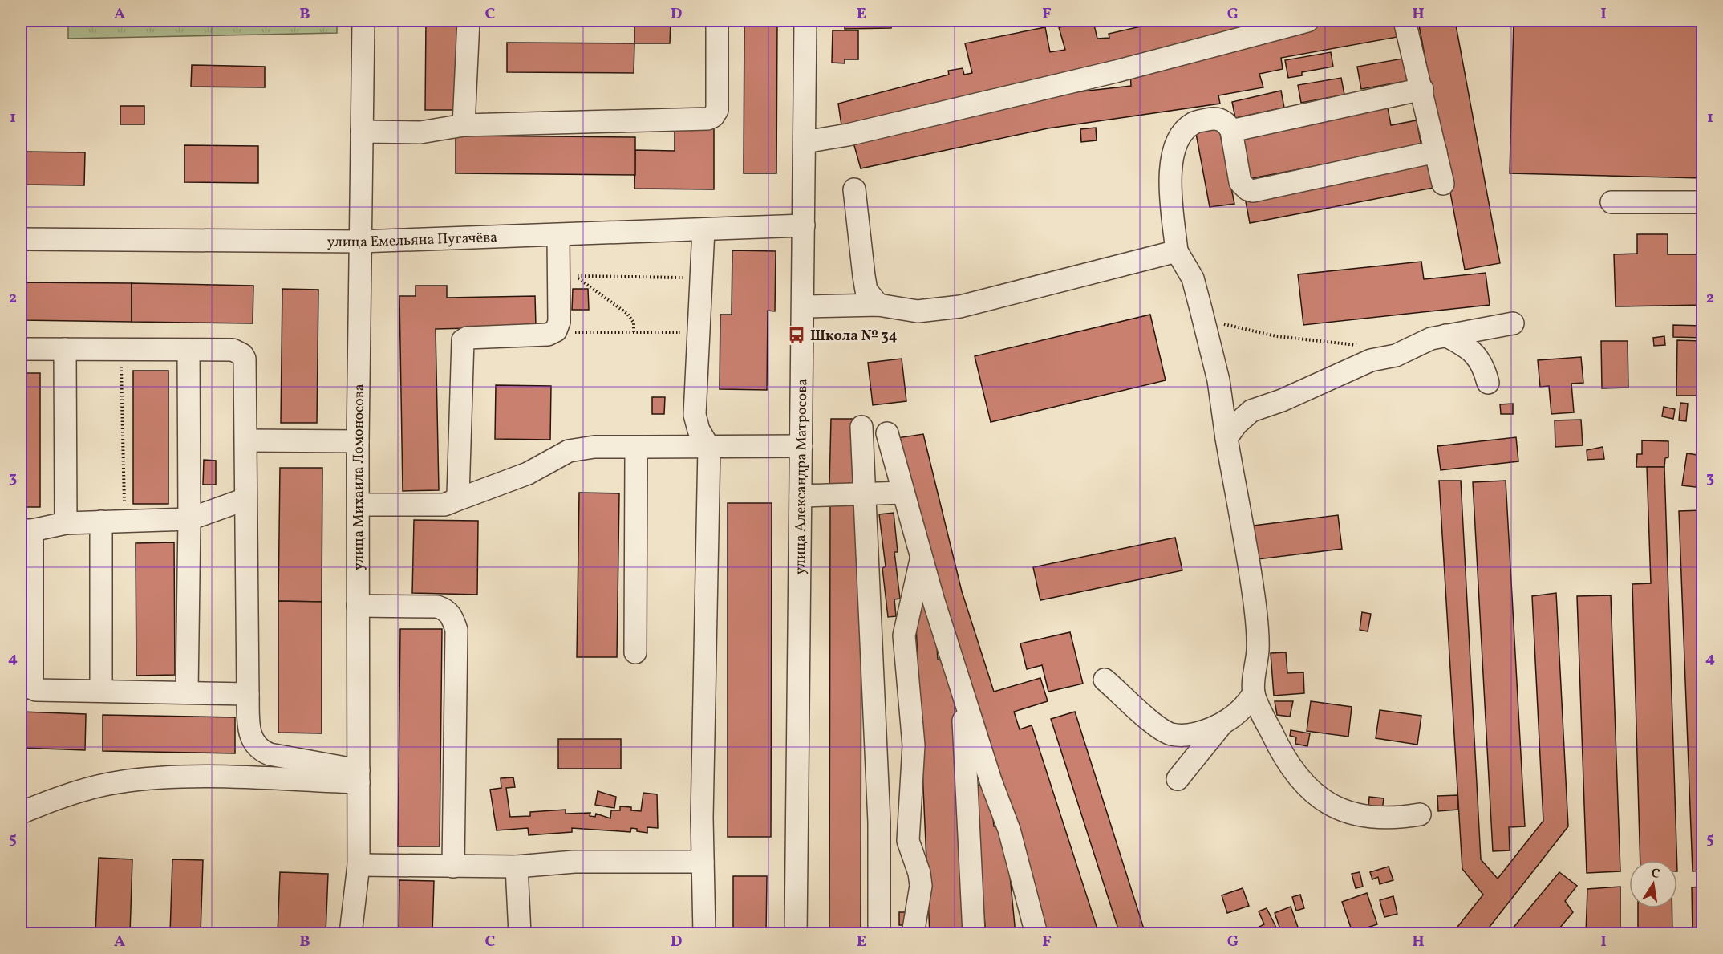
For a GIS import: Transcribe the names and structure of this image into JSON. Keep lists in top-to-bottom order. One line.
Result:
{"streets":{"street":["улица Емельяна Пугачёва","улица Александра Матросова","улица Михаила Ломоносова"]},"crossings":[["улица Емельяна Пугачёва","улица Александра Матросова"],["улица Емельяна Пугачёва","улица Михаила Ломоносова"]],"places":{"bus stop":["Школа № 34"]},"north":"top","grid":{"columns":["A","B","C","D","E","F","G","H","I"],"rows":["1","2","3","4","5"]}}
